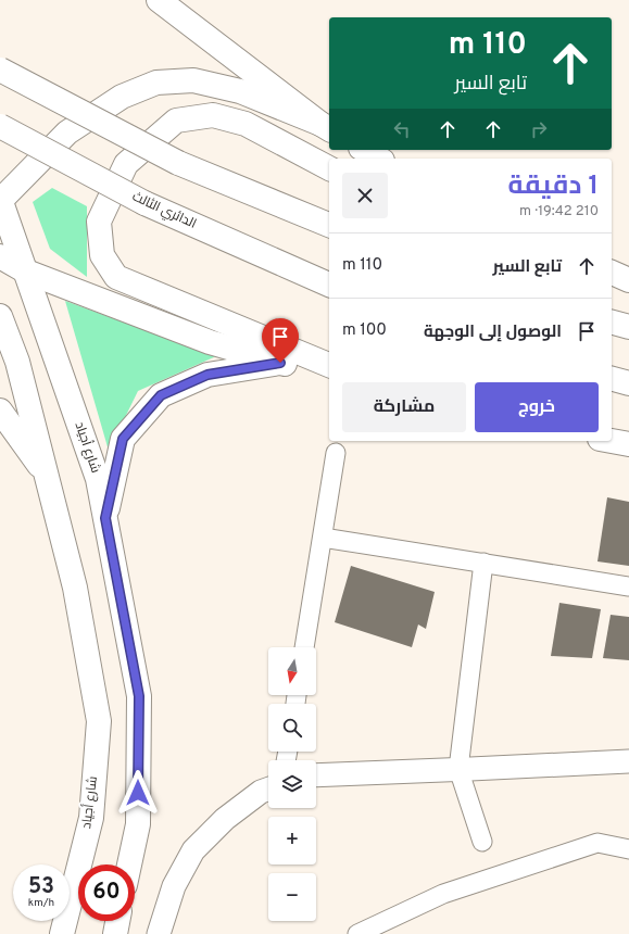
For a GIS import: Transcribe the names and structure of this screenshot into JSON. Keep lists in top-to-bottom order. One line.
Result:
{"streets":{"main road":["الدائري الثالث","شارع أجياد"]},"north":"bottom","page":{"turn":["110 m","تابع السير"],"heading":["1 دقيقة","210 m · 19:42"],"list":[{"name":"تابع السير","value":"110 m"},{"name":"الوصول إلى الوجهة","value":"100 m"}],"buttons":["خروج","مشاركة"],"map_buttons":["+","−"],"speed":"53 km/h","limit":"60"}}
